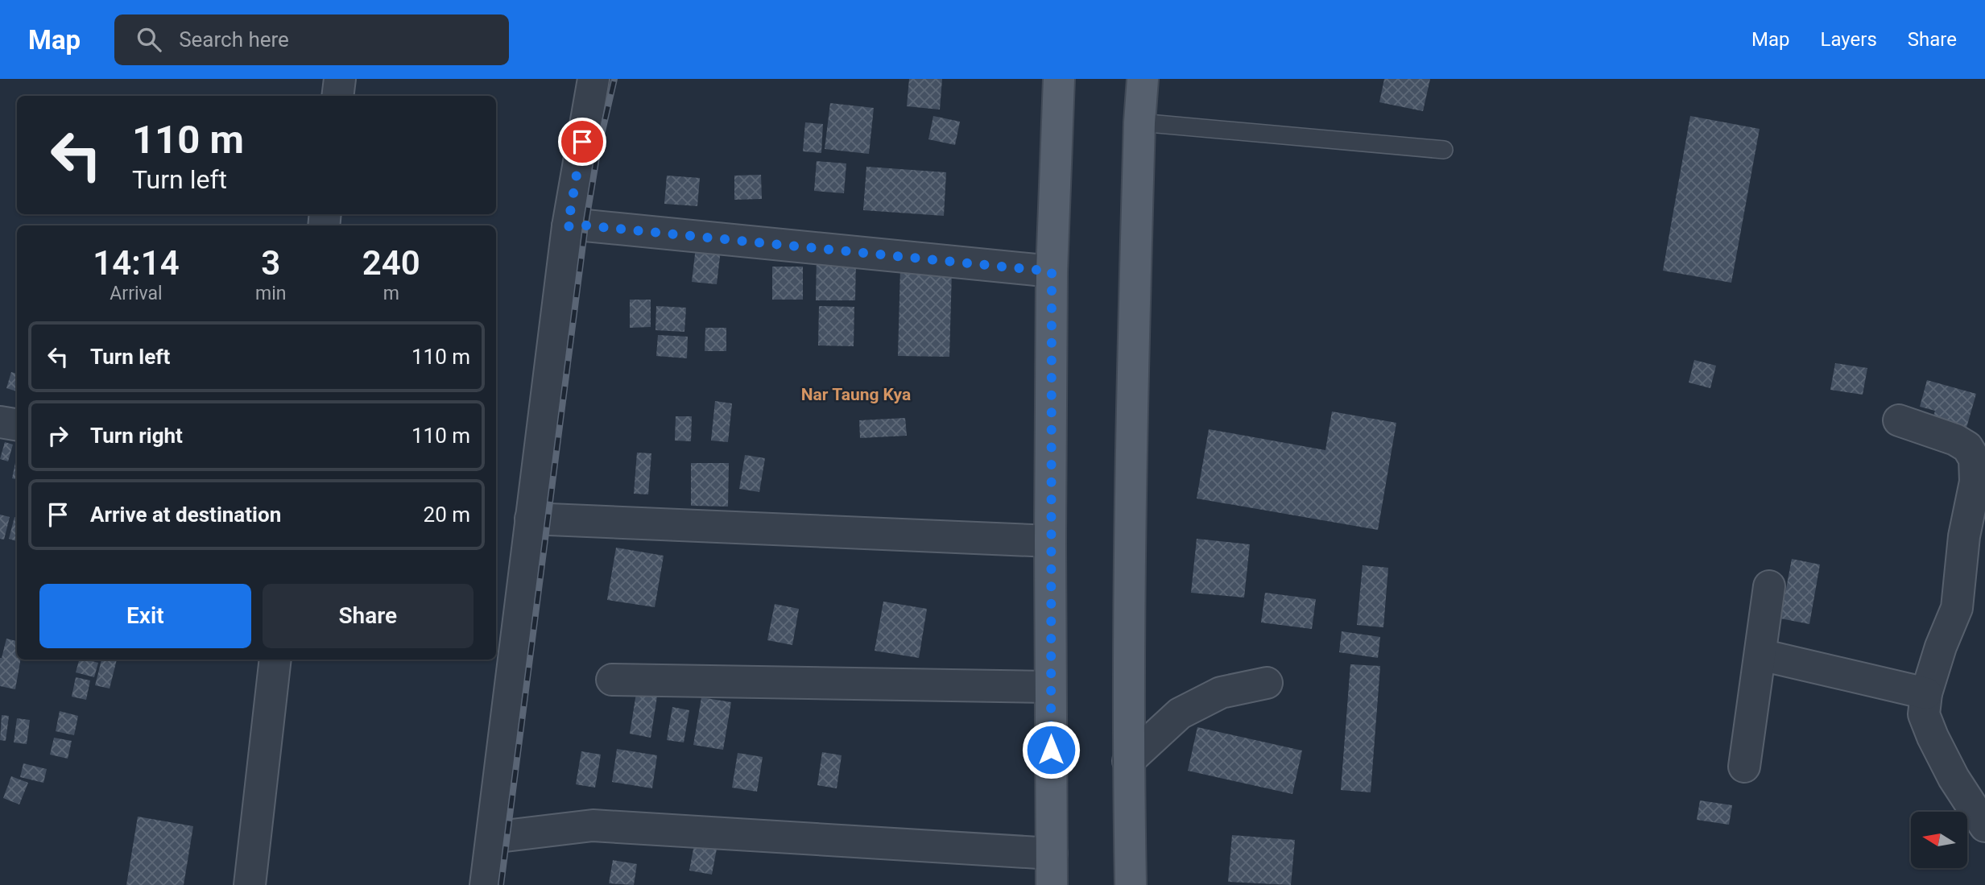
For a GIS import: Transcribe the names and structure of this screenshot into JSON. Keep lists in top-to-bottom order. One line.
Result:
{"districts":["Nar Taung Kya"],"north":"left","page":{"header":"Map","search":"Search here","nav":["Map","Layers","Share"],"turn":["110 m","Turn left"],"eta":["14:14","Arrival","3","min","240","m"],"list":[{"name":"Turn left","value":"110 m"},{"name":"Turn right","value":"110 m"},{"name":"Arrive at destination","value":"20 m"}],"buttons":["Exit","Share"]}}
